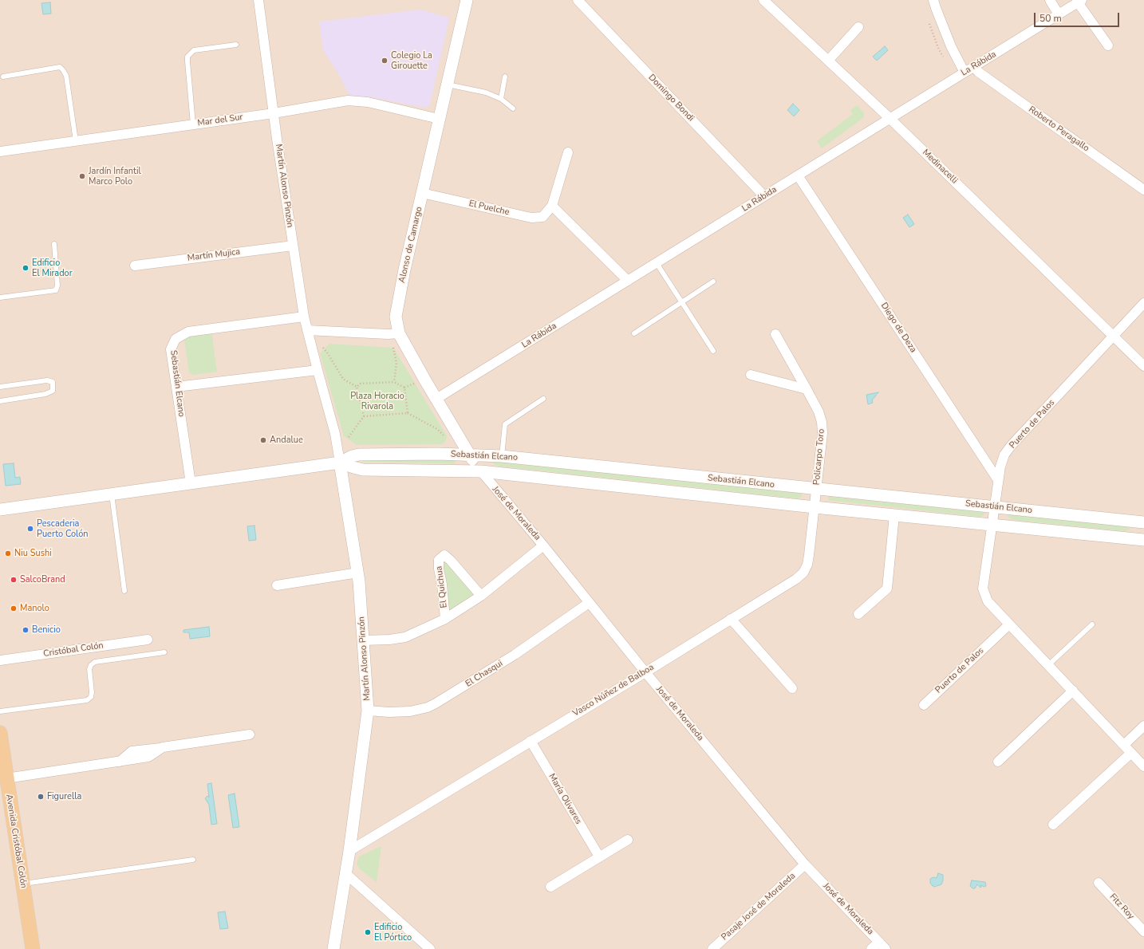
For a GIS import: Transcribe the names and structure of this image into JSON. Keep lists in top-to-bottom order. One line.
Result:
{"streets":{"main road":["Avenida Cristóbal Colón"],"street":["La Rábida","Domingo Bondi","Mar del Sur","Roberto Peragallo","Medinacelli","Martín Alonso Pinzón","El Puelche","Alonso de Camargo","Martín Mujica","Diego de Deza","Sebastián Elcano","Puerto de Palos","Policarpo Toro","José de Moraleda","El Quichua","Cristóbal Colón","El Chasqui","Vasco Núñez de Balboa","María Olivares","Pasaje José de Moraleda","Fitz Roy"]},"crossings":[["La Rábida","Domingo Bondi"],["La Rábida","Roberto Peragallo"],["La Rábida","Medinacelli"],["La Rábida","Alonso de Camargo"],["La Rábida","Diego de Deza"],["Mar del Sur","Martín Alonso Pinzón"],["Mar del Sur","Alonso de Camargo"],["Medinacelli","Puerto de Palos"],["Martín Alonso Pinzón","Martín Mujica"],["Martín Alonso Pinzón","Sebastián Elcano"],["Martín Alonso Pinzón","El Quichua"],["Martín Alonso Pinzón","El Chasqui"],["Martín Alonso Pinzón","Vasco Núñez de Balboa"],["El Puelche","Alonso de Camargo"],["Alonso de Camargo","Sebastián Elcano"],["Alonso de Camargo","José de Moraleda"],["Diego de Deza","Puerto de Palos"],["Sebastián Elcano","Puerto de Palos"],["Sebastián Elcano","Policarpo Toro"],["Sebastián Elcano","José de Moraleda"],["Sebastián Elcano","Vasco Núñez de Balboa"],["Policarpo Toro","Vasco Núñez de Balboa"],["José de Moraleda","El Quichua"],["José de Moraleda","El Chasqui"],["José de Moraleda","Vasco Núñez de Balboa"],["José de Moraleda","Pasaje José de Moraleda"],["Vasco Núñez de Balboa","María Olivares"]],"parks":["Plaza Horacio Rivarola"],"places":["Colegio La Girouette","Jardín Infantil Marco Polo","Edificio El Mirador","Andalue","Pescaderia Puerto Colón","Niu Sushi","SalcoBrand","Manolo","Benicio","Figurella","Edificio El Pórtico"],"scale_bar":"50 m"}
